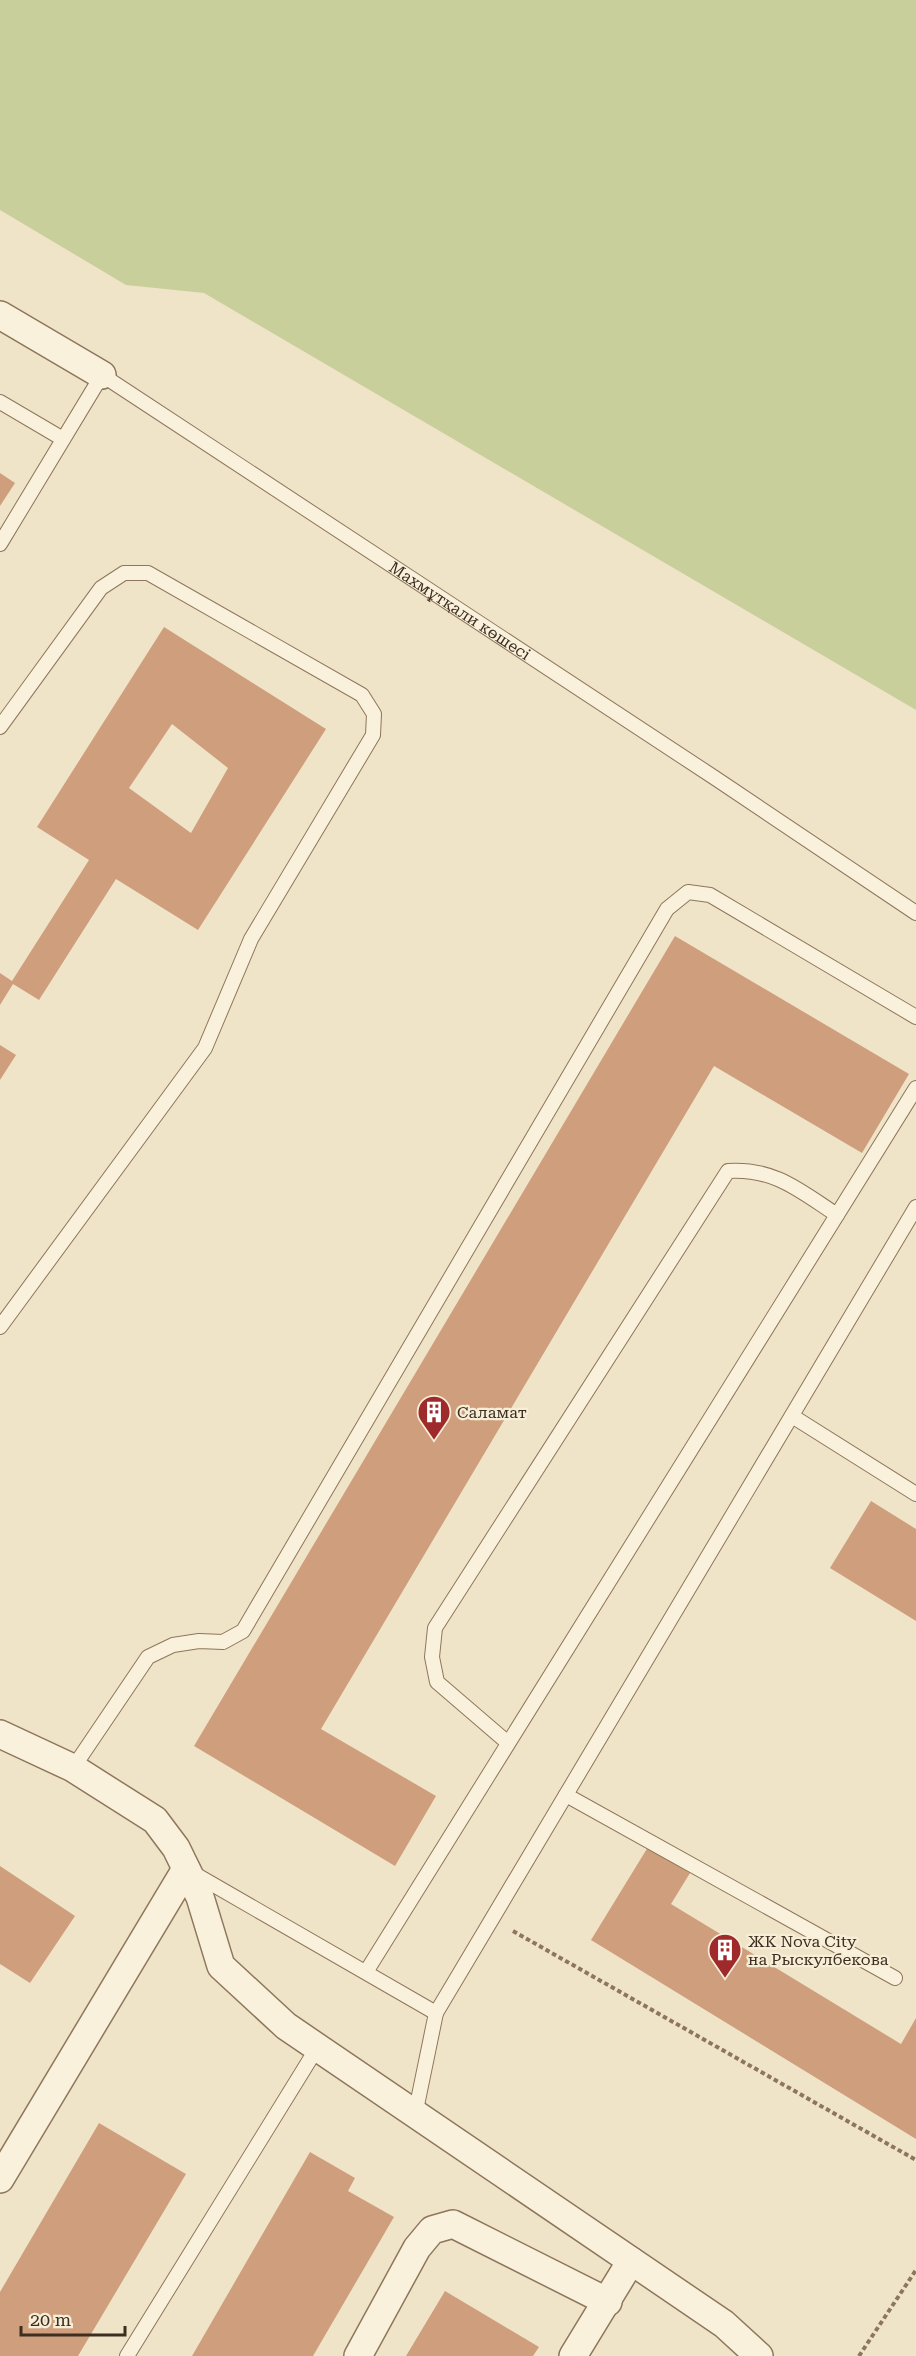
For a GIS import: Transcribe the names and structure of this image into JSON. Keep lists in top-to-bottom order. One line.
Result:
{"streets":{"street":["Махмұтқали көшесі"]},"places":{"building":["Саламат","ЖК Nova City на Рыскулбекова"]},"scale_bar":"20 m"}
